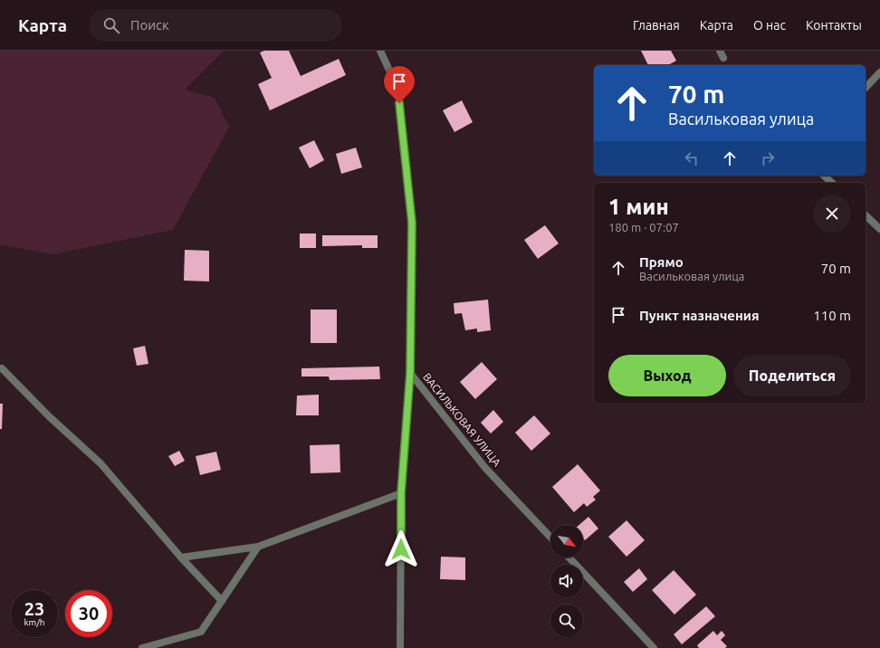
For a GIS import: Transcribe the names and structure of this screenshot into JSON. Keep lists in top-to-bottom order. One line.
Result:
{"streets":{"street":["ВАСИЛЬКОВАЯ УЛИЦА"]},"north":"bottom right","page":{"header":"Карта","search":"Поиск","nav":["Главная","Карта","О нас","Контакты"],"turn":["70 m","Васильковая улица"],"heading":["1 мин","180 m · 07:07"],"list":[{"name":"Прямо","note":"Васильковая улица","value":"70 m"},{"name":"Пункт назначения","value":"110 m"}],"buttons":["Выход","Поделиться"],"speed":"23 km/h","limit":"30"}}
